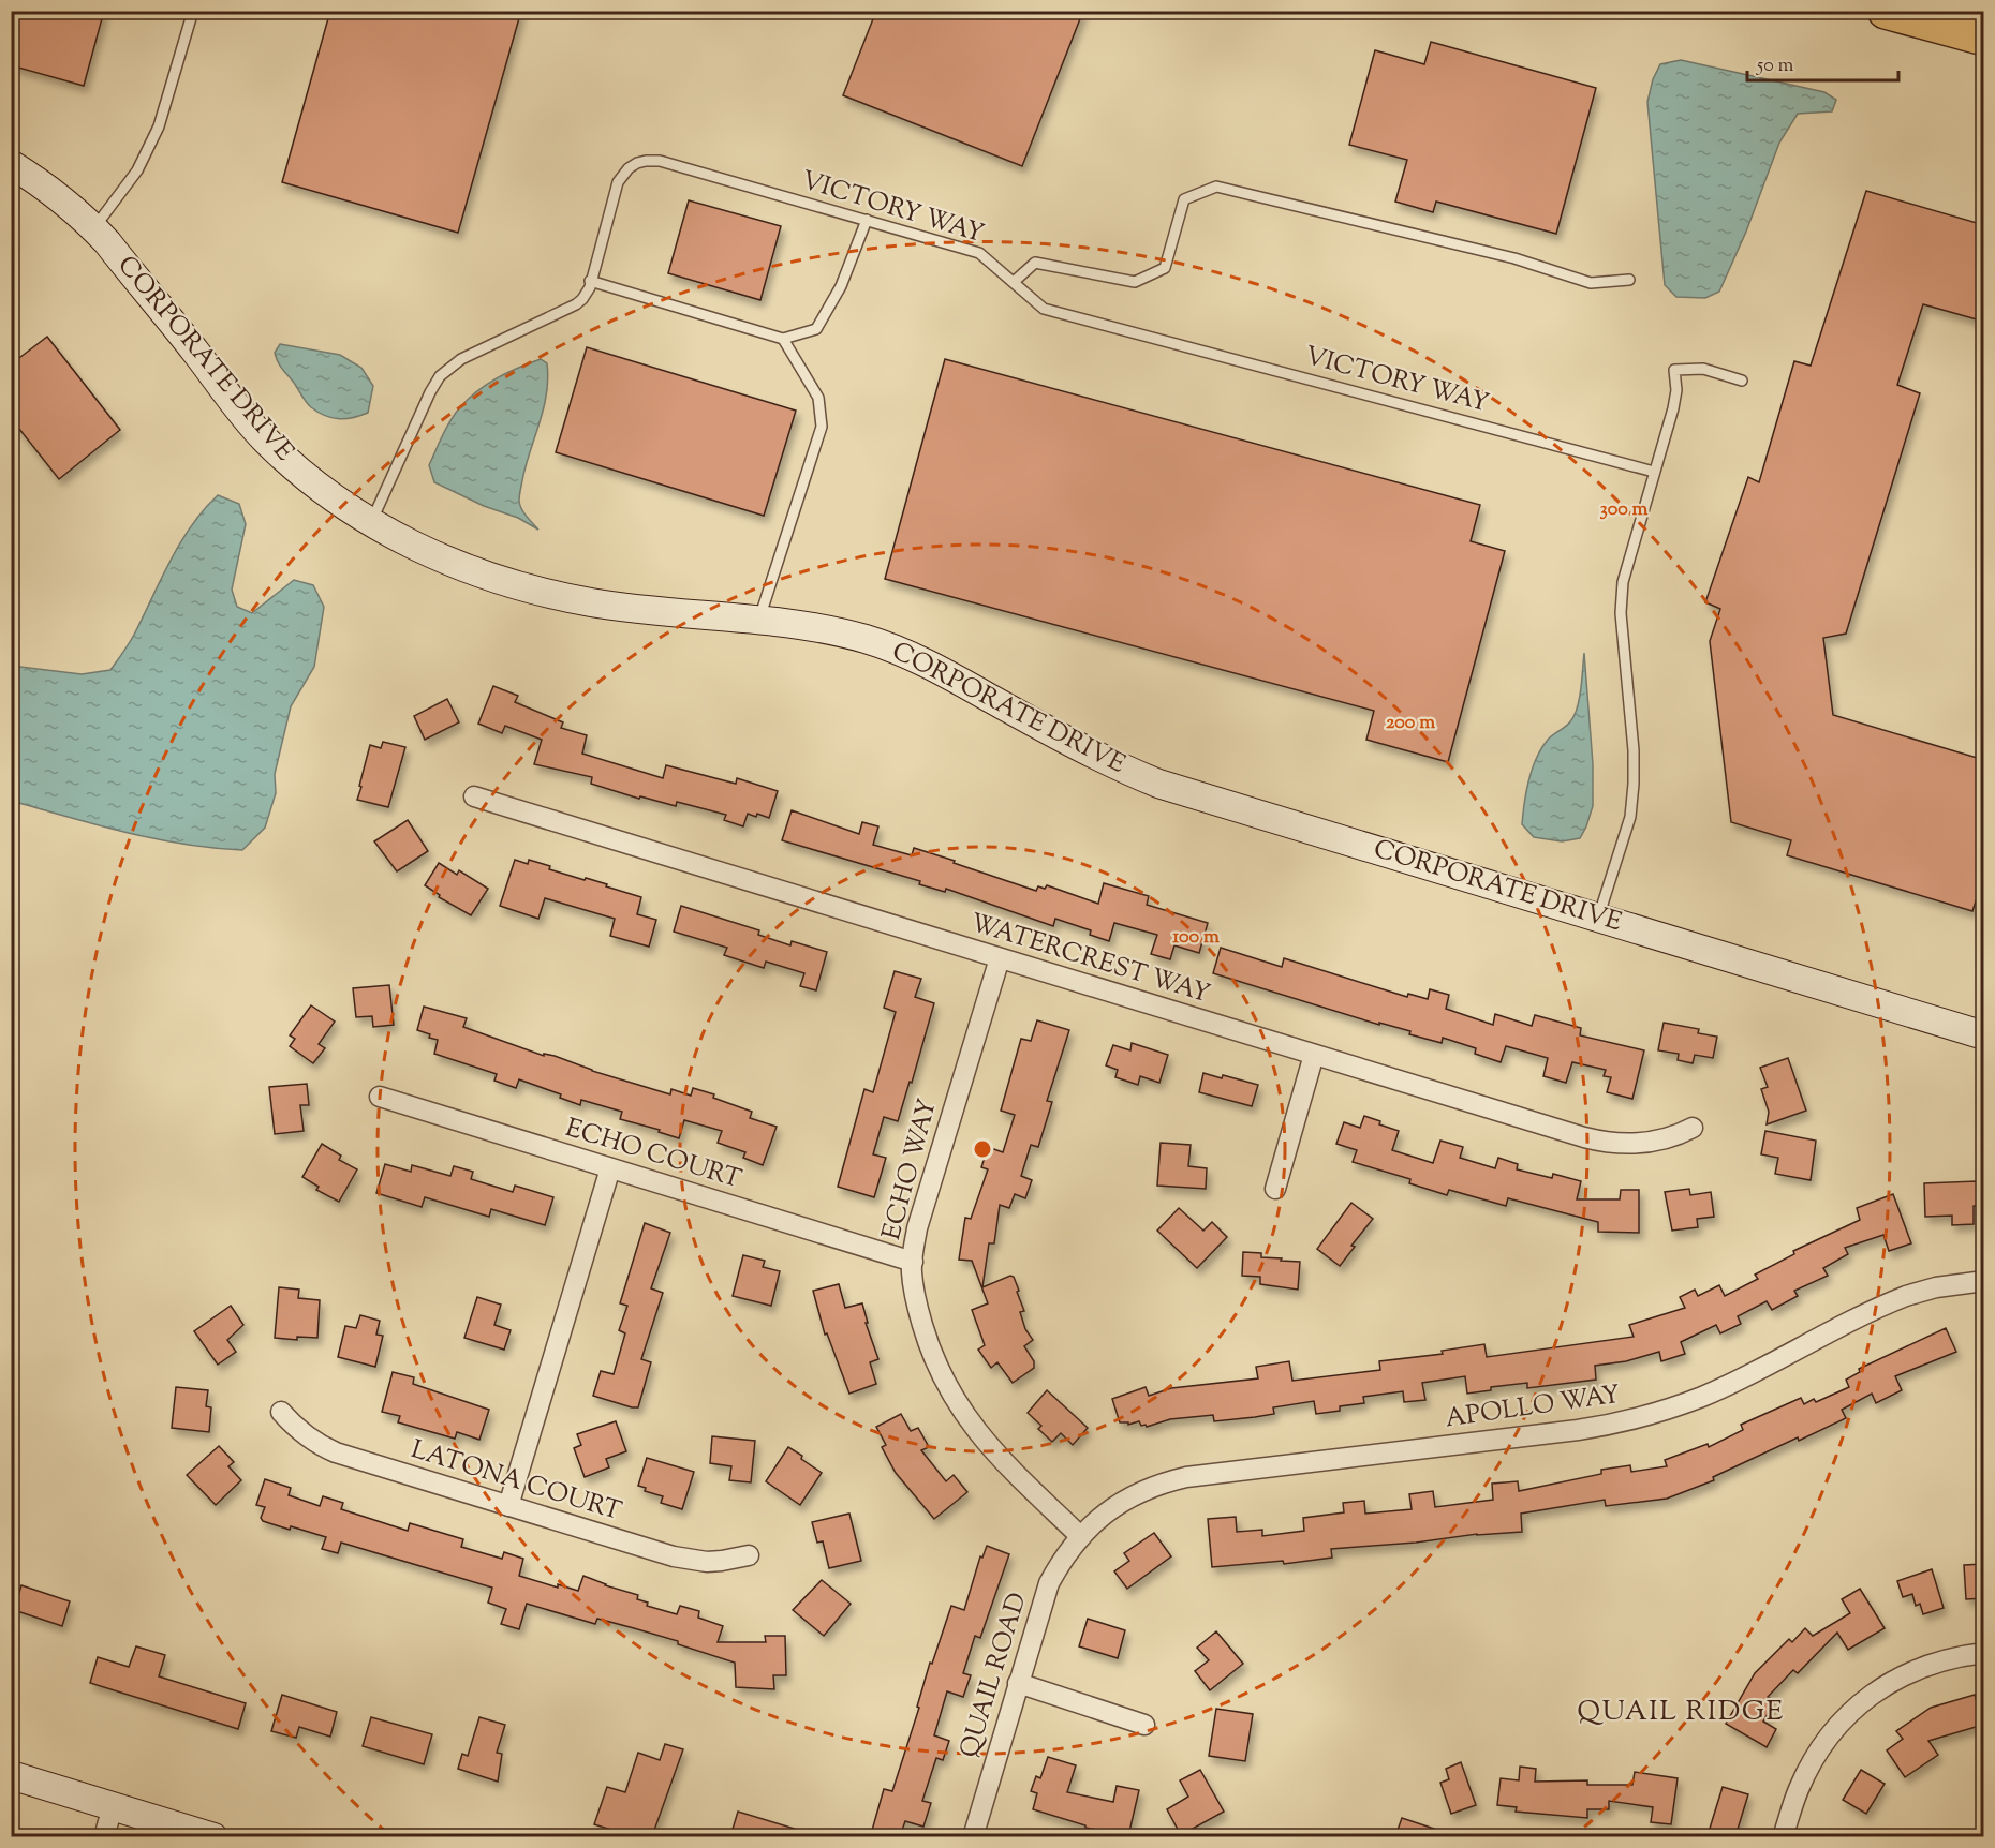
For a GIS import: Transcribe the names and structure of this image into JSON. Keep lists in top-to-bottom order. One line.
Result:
{"streets":{"street":["CORPORATE DRIVE","WATERCREST WAY","ECHO COURT","ECHO WAY","APOLLO WAY","LATONA COURT","QUAIL ROAD"],"lane":["VICTORY WAY"]},"crossings":[["VICTORY WAY","CORPORATE DRIVE"],["WATERCREST WAY","ECHO WAY"],["ECHO COURT","ECHO WAY"],["ECHO WAY","APOLLO WAY"],["ECHO WAY","QUAIL ROAD"],["APOLLO WAY","QUAIL ROAD"]],"districts":["QUAIL RIDGE"],"scale_bar":"50 m","rings":["300 m","200 m","100 m"]}
